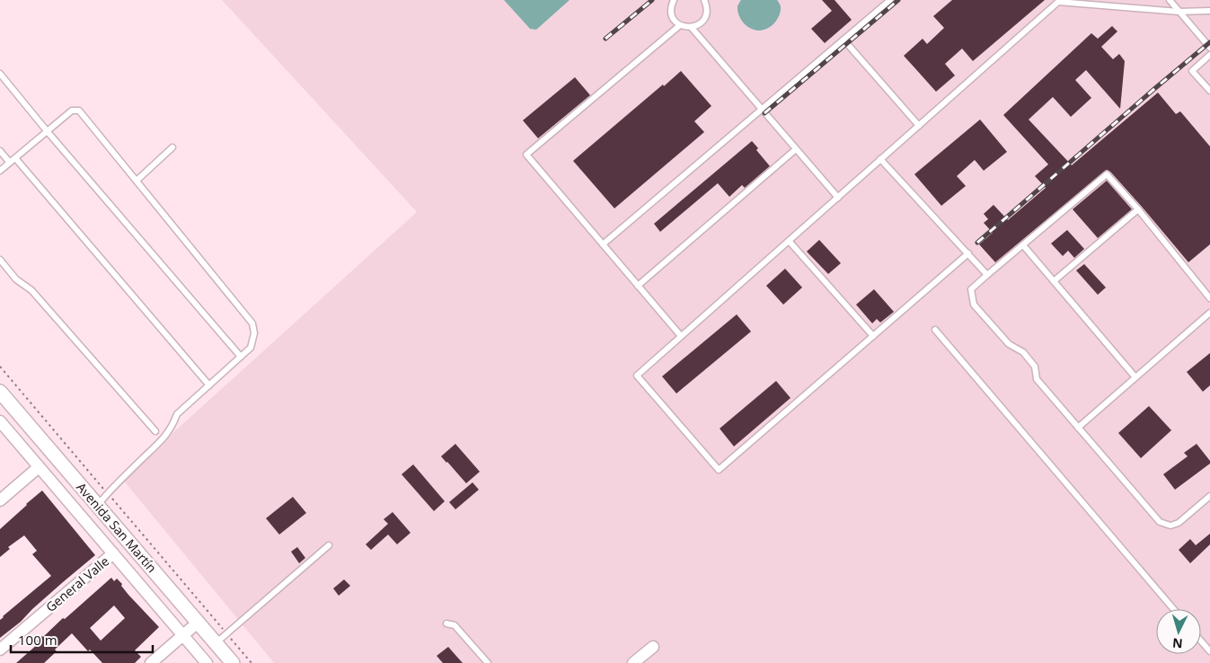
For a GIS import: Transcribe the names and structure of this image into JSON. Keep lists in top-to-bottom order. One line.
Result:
{"streets":{"street":["Avenida San Martín","General Valle"]},"crossings":[["Avenida San Martín","General Valle"]],"scale_bar":"100 m","north":"bottom"}
